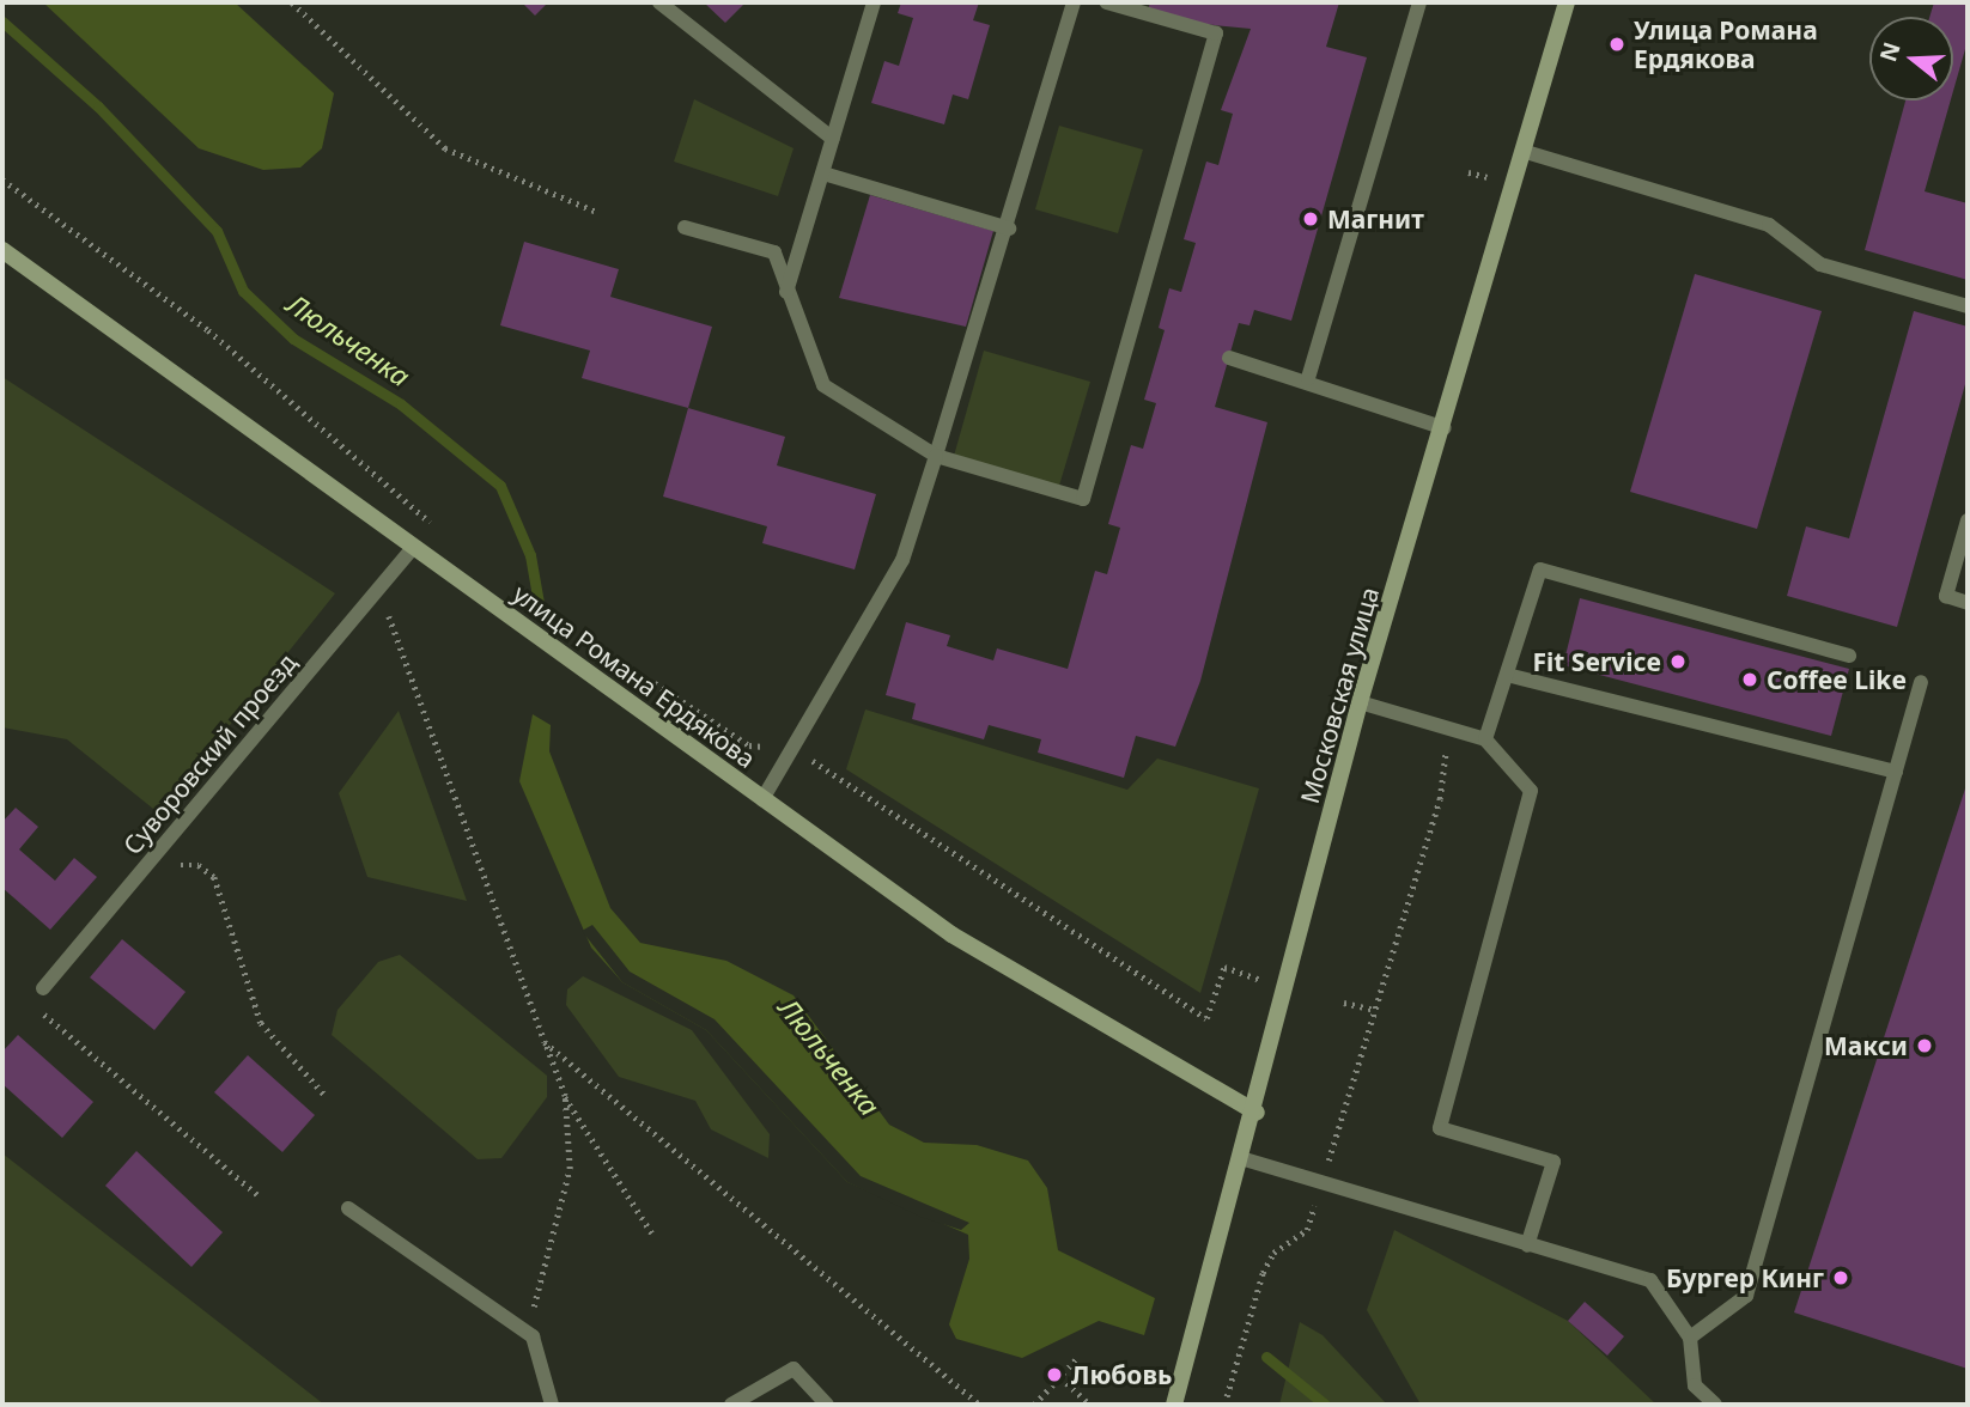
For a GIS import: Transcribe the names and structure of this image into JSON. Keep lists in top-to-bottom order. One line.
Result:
{"streets":{"street":["улица Романа Ердякова","Московская улица"],"lane":["Суворовский проезд"]},"crossings":[["улица Романа Ердякова","Московская улица"],["улица Романа Ердякова","Суворовский проезд"]],"water":["Люльченка"],"places":["Улица Романа Ердякова","Магнит","Fit Service","Coffee Like","Макси","Бургер Кинг","Любовь"],"north":"left"}
